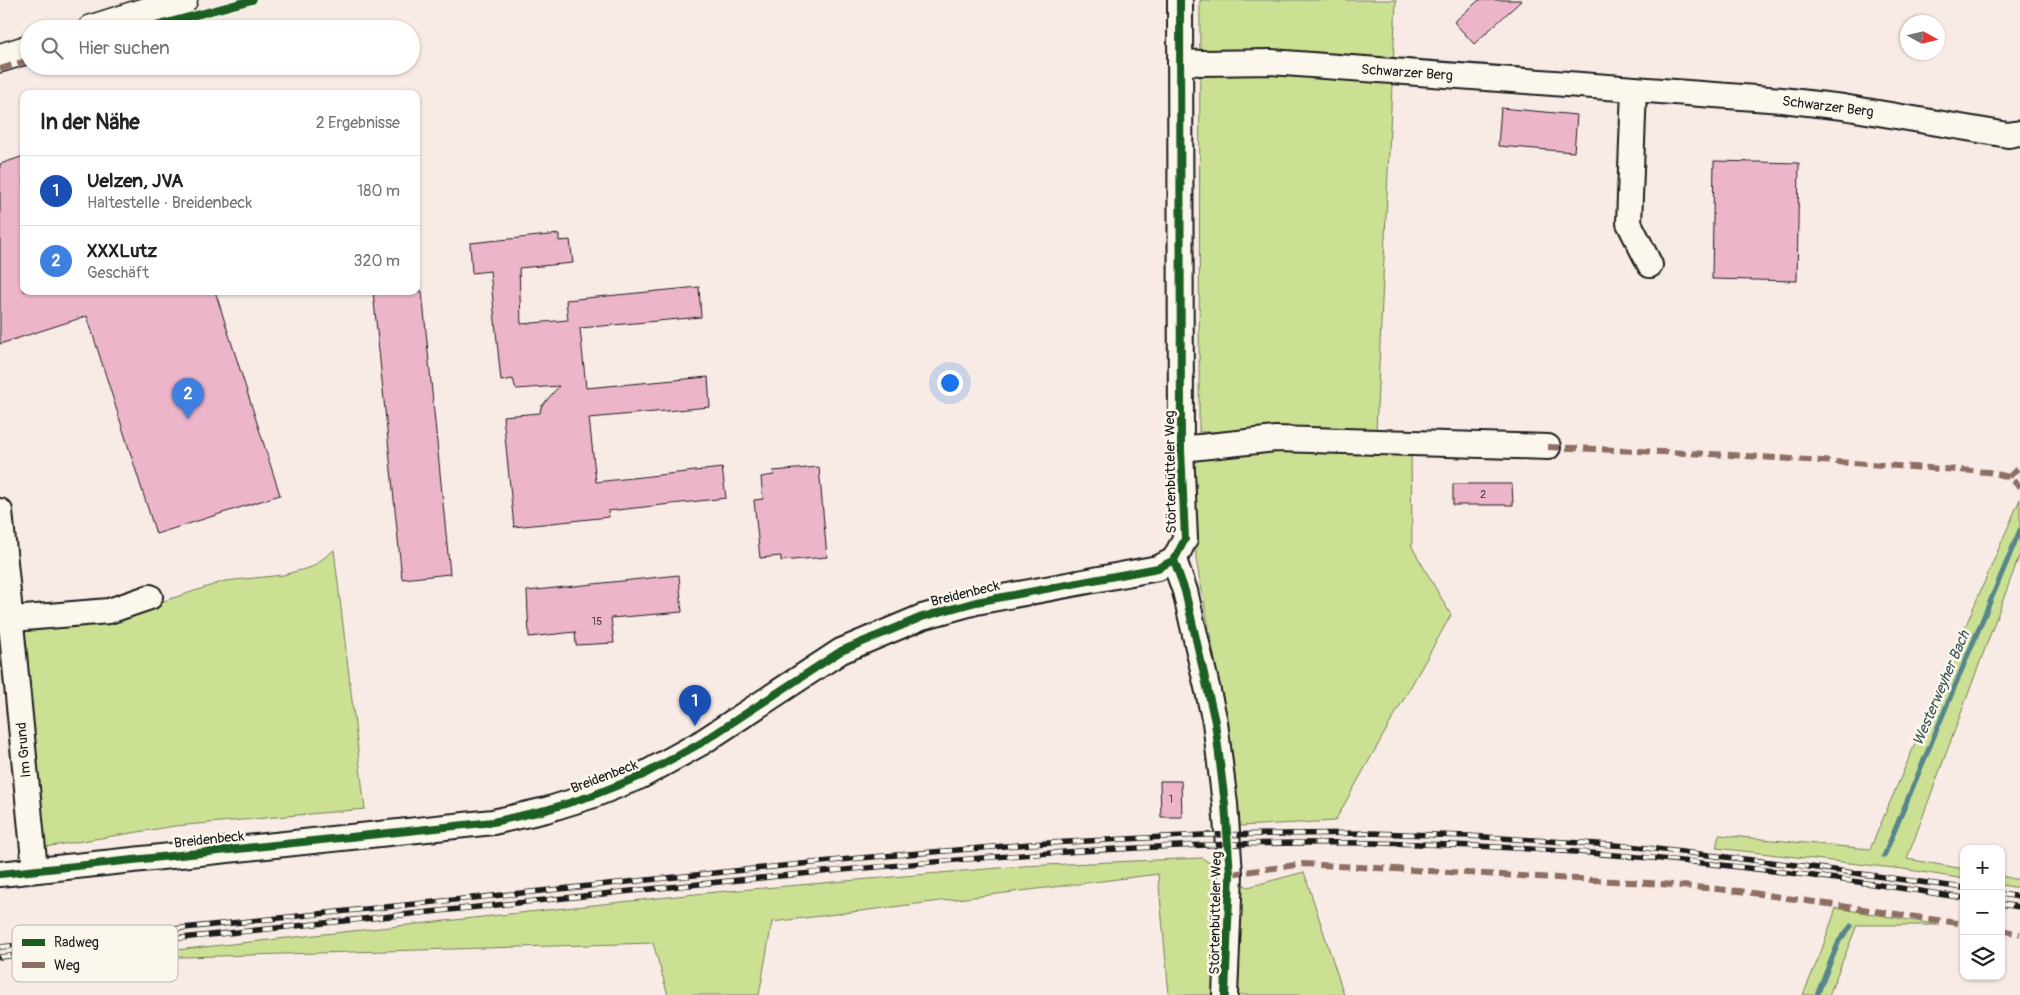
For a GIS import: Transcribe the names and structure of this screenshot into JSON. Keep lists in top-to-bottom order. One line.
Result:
{"streets":{"street":["Schwarzer Berg","Störtenbütteler Weg","Breidenbeck","Im Grund"]},"crossings":[["Schwarzer Berg","Störtenbütteler Weg"],["Störtenbütteler Weg","Breidenbeck"],["Breidenbeck","Im Grund"]],"water":["Westerweyher Bach"],"house_numbers":["2","15","1"],"legend":["Radweg","Weg"],"north":"right","page":{"search":"Hier suchen","heading":["In der Nähe","2 Ergebnisse"],"list":[{"mark":"1","name":"Uelzen, JVA","note":"Haltestelle · Breidenbeck","value":"180 m"},{"mark":"2","name":"XXXLutz","note":"Geschäft","value":"320 m"}],"pins":["2","1"],"map_buttons":["+","−"]}}
